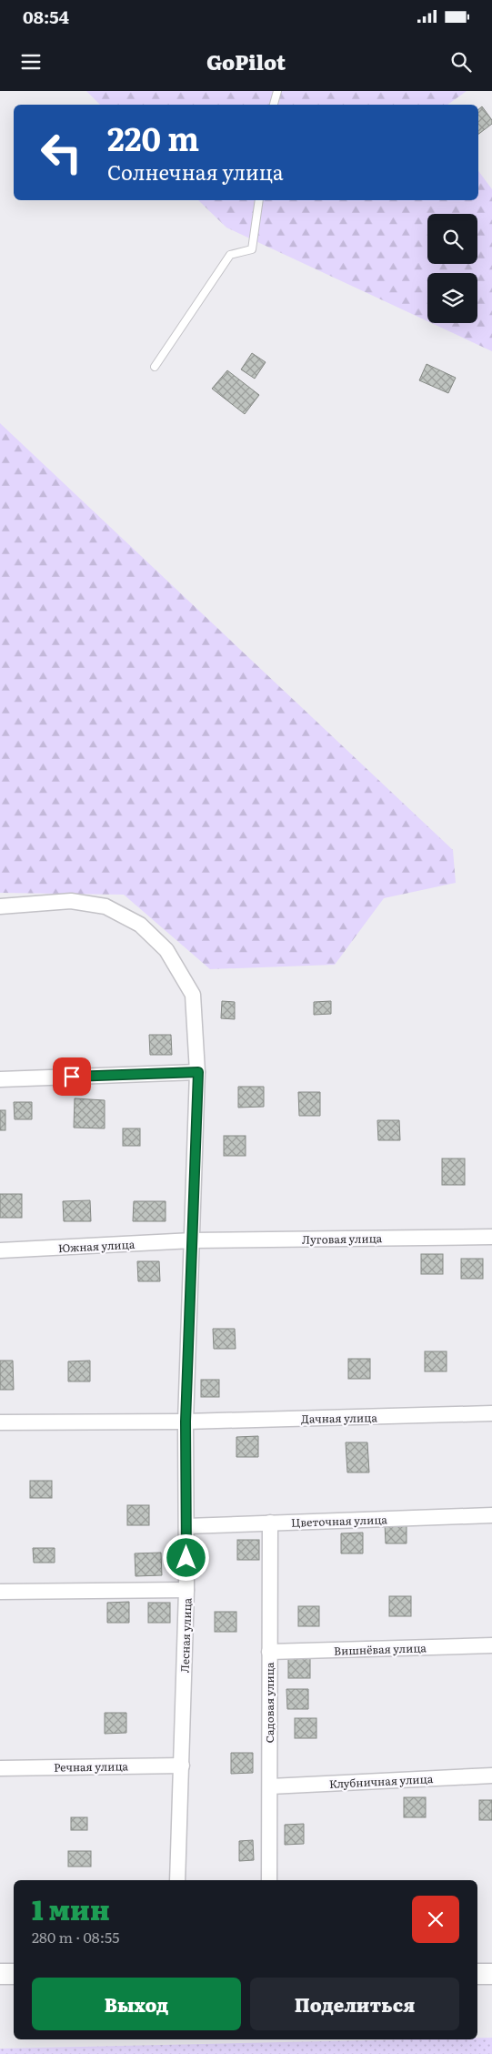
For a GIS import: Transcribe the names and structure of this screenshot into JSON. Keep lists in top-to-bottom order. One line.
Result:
{"streets":{"street":["Луговая улица","Южная улица","Дачная улица","Цветочная улица","Лесная улица","Вишнёвая улица","Садовая улица","Речная улица","Клубничная улица"]},"crossings":[["Луговая улица","Южная улица"],["Луговая улица","Лесная улица"],["Южная улица","Лесная улица"],["Дачная улица","Лесная улица"],["Цветочная улица","Лесная улица"],["Цветочная улица","Садовая улица"],["Лесная улица","Речная улица"],["Вишнёвая улица","Садовая улица"],["Садовая улица","Клубничная улица"]],"page":{"status":"08:54","header":"GoPilot","turn":["220 m","Солнечная улица"],"heading":["1 мин","280 m · 08:55"],"buttons":["Выход","Поделиться"]}}
